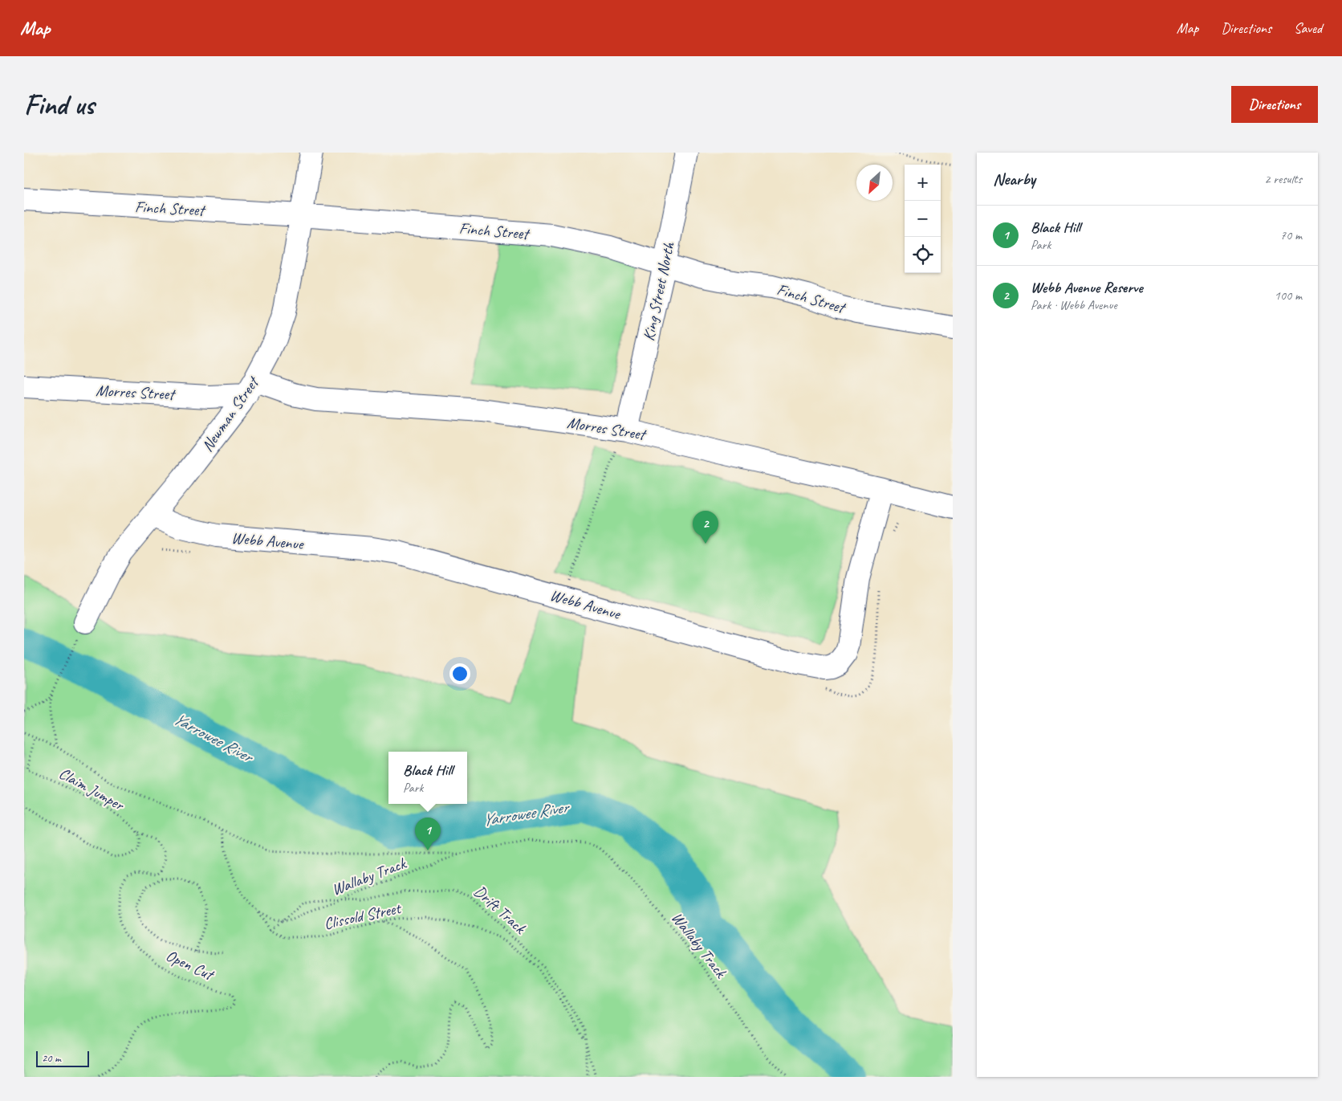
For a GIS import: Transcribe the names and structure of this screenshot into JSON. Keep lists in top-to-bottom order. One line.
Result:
{"streets":{"street":["Finch Street","King Street North","Morres Street","Newman Street","Webb Avenue"],"path":["Claim Jumper","Wallaby Track","Drift Track","Clissold Street","Open Cut"]},"crossings":[["Finch Street","King Street North"],["Finch Street","Newman Street"],["King Street North","Morres Street"],["Morres Street","Newman Street"],["Morres Street","Webb Avenue"],["Newman Street","Webb Avenue"],["Claim Jumper","Open Cut"],["Wallaby Track","Drift Track"],["Drift Track","Clissold Street"]],"water":["Yarrowee River"],"scale_bar":"20 m","north":"bottom left","page":{"header":"Map","nav":["Map","Directions","Saved"],"buttons":"Directions","title":"Find us","heading":["Nearby","2 results"],"map_buttons":["+","−"],"list":[{"mark":"1","name":"Black Hill","note":"Park","value":"70 m"},{"mark":"2","name":"Webb Avenue Reserve","note":"Park · Webb Avenue","value":"100 m"}],"pins":["2","1"],"popup":["Black Hill","Park"],"scale":"20 m"}}
